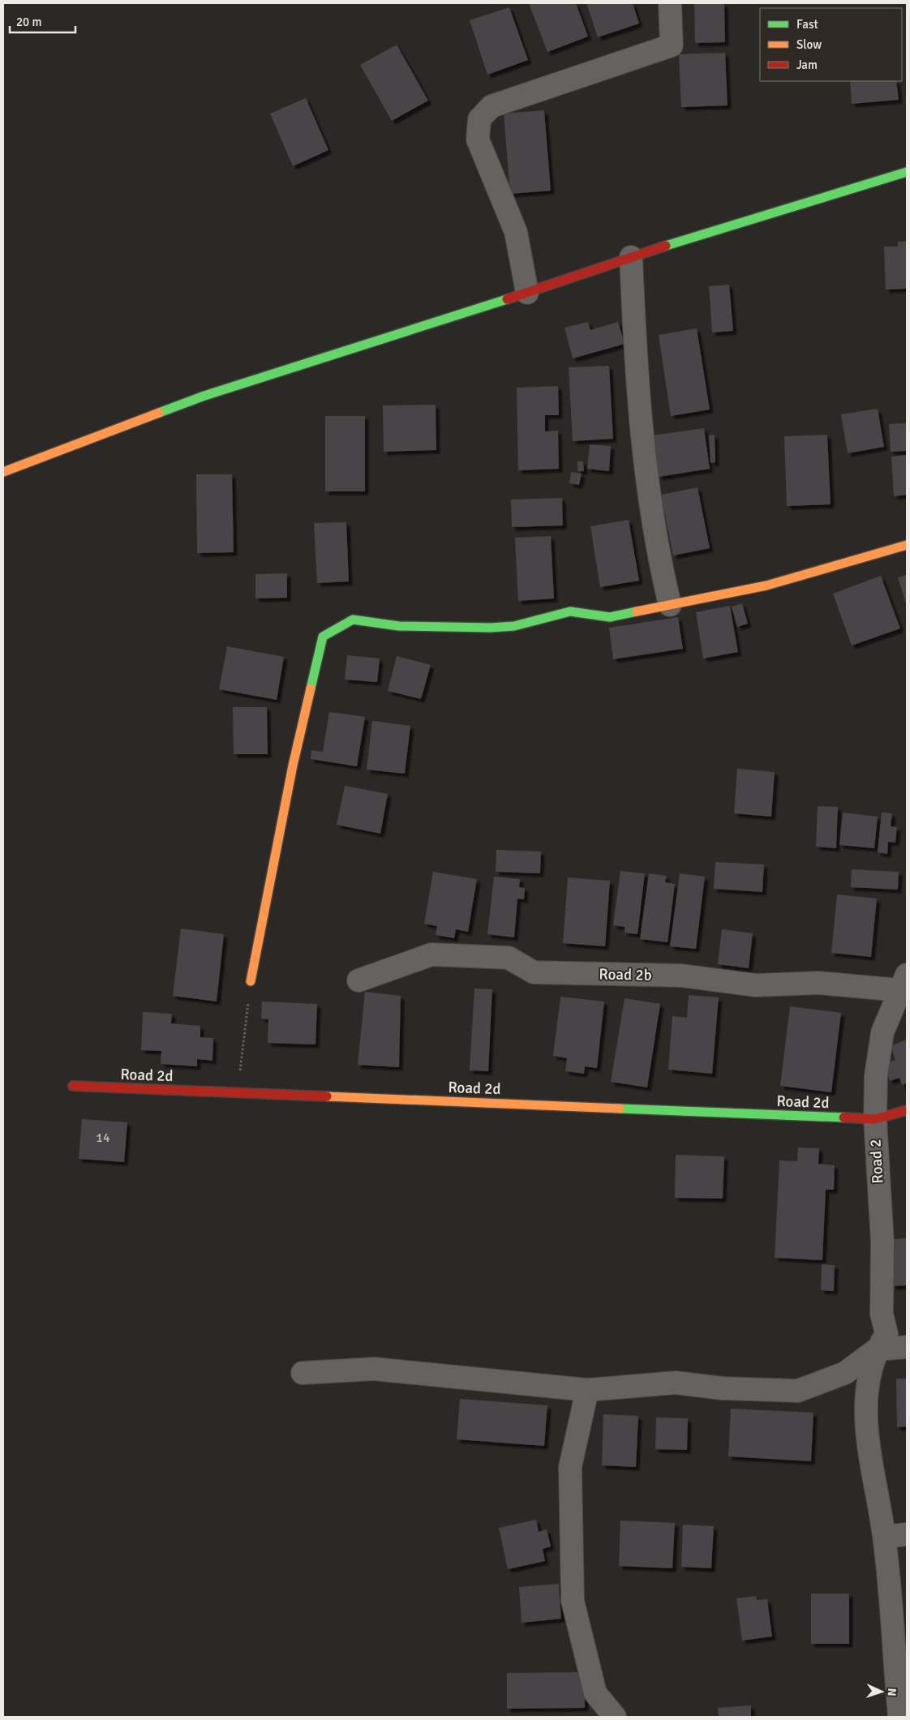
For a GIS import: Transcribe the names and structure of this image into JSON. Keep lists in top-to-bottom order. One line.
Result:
{"streets":{"street":["Road 2b","Road 2d","Road 2"]},"crossings":[["Road 2b","Road 2"],["Road 2d","Road 2"]],"house_numbers":["14"],"legend":["Fast","Slow","Jam"],"scale_bar":"20 m","north":"right"}
